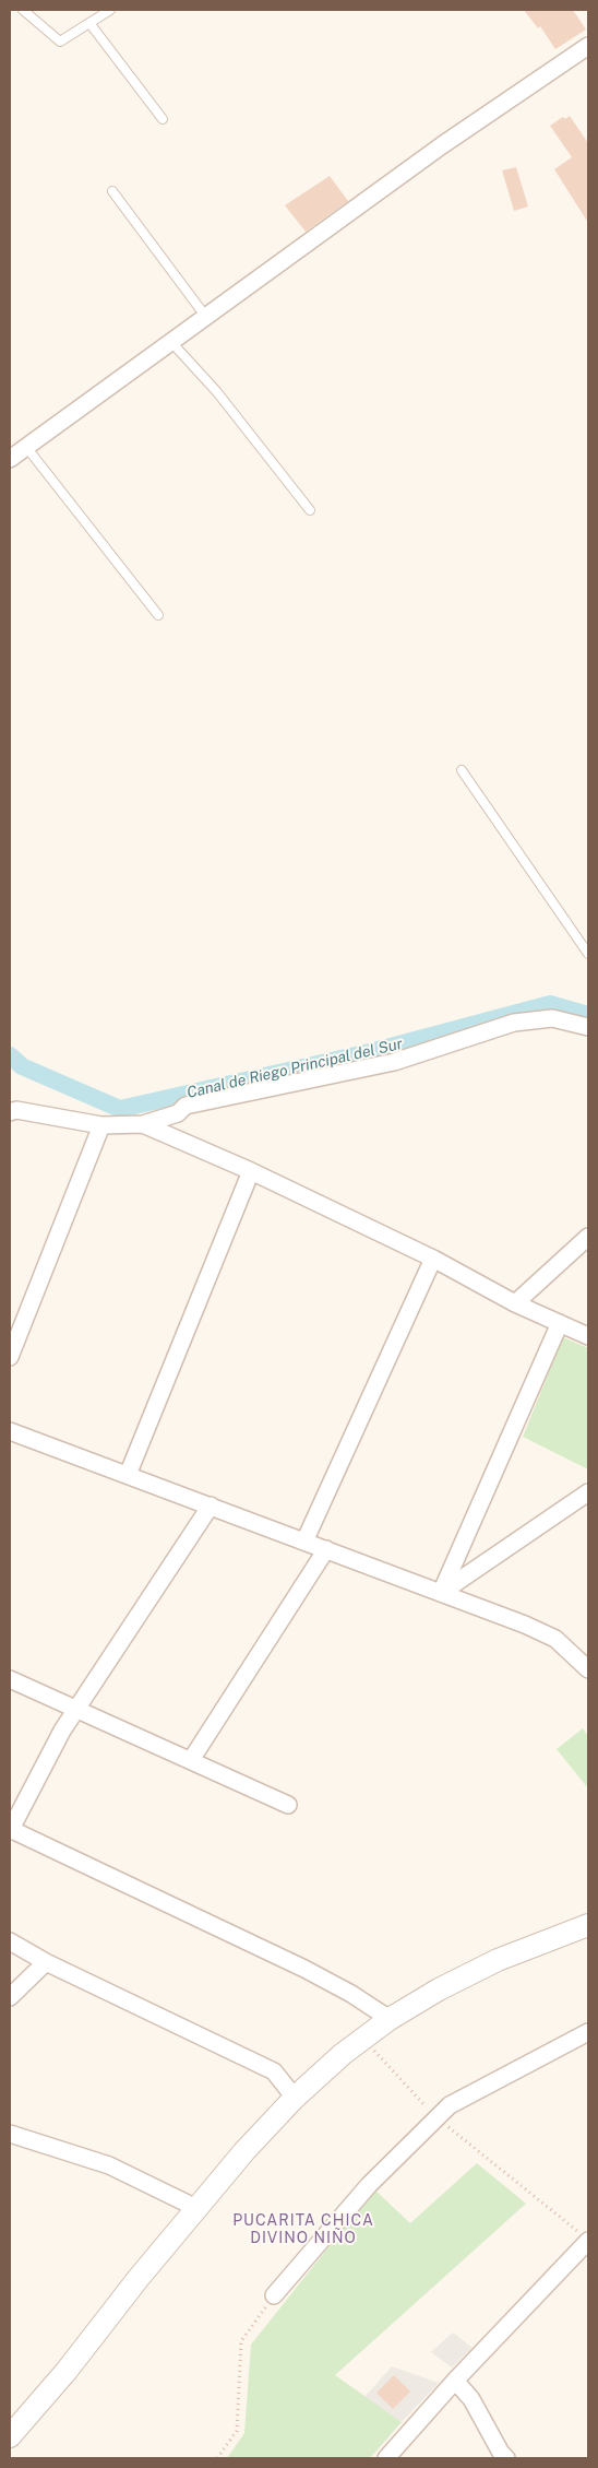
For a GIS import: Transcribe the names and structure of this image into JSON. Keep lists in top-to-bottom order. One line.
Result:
{"districts":["PUCARITA CHICA DIVINO NIÑO"],"water":["Canal de Riego Principal del Sur"]}
